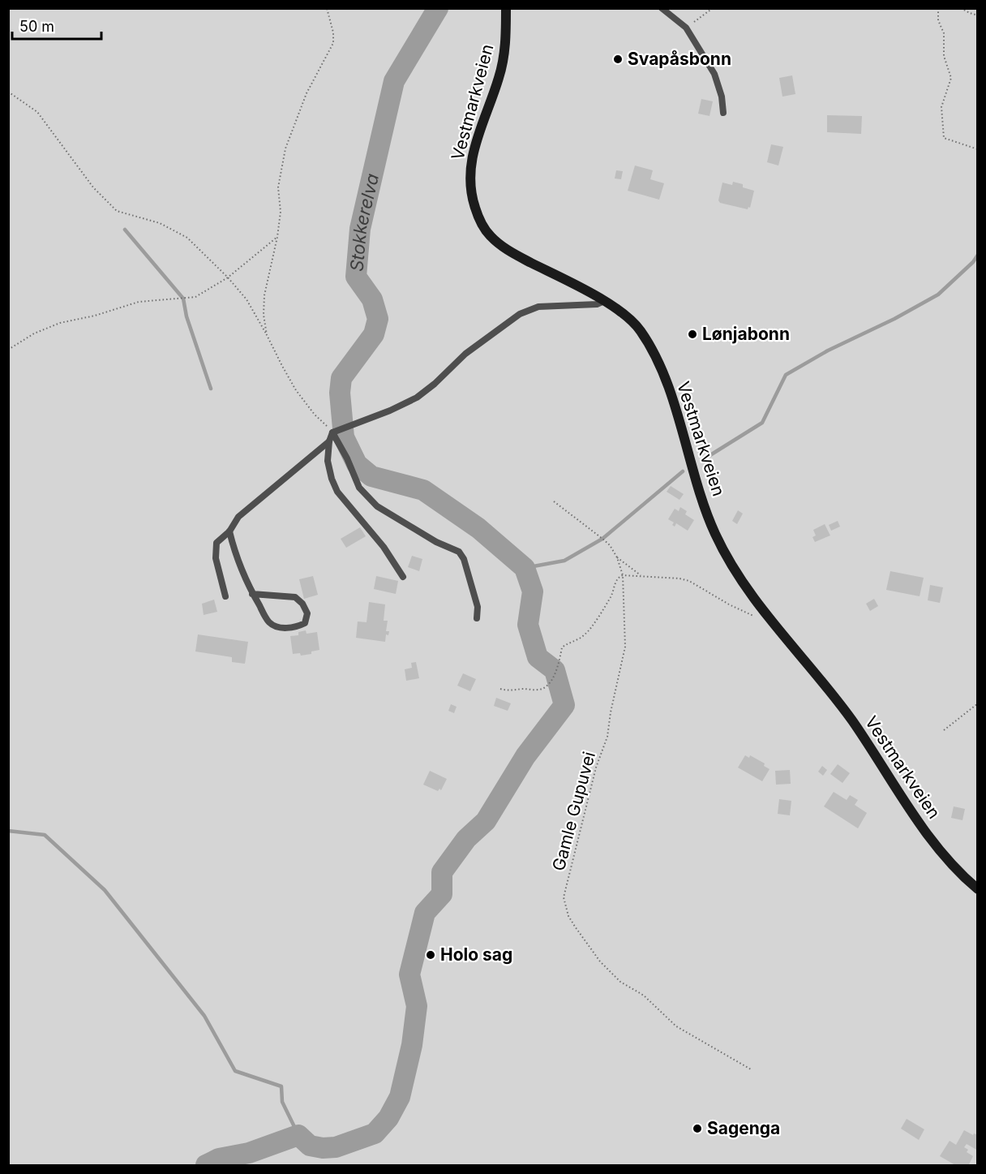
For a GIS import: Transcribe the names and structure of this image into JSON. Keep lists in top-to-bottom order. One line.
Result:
{"streets":{"street":["Vestmarkveien"],"path":["Gamle Gupuvei"]},"water":["Stokkerelva"],"places":["Svapåsbonn","Lønjabonn","Holo sag","Sagenga"],"scale_bar":"50 m"}
